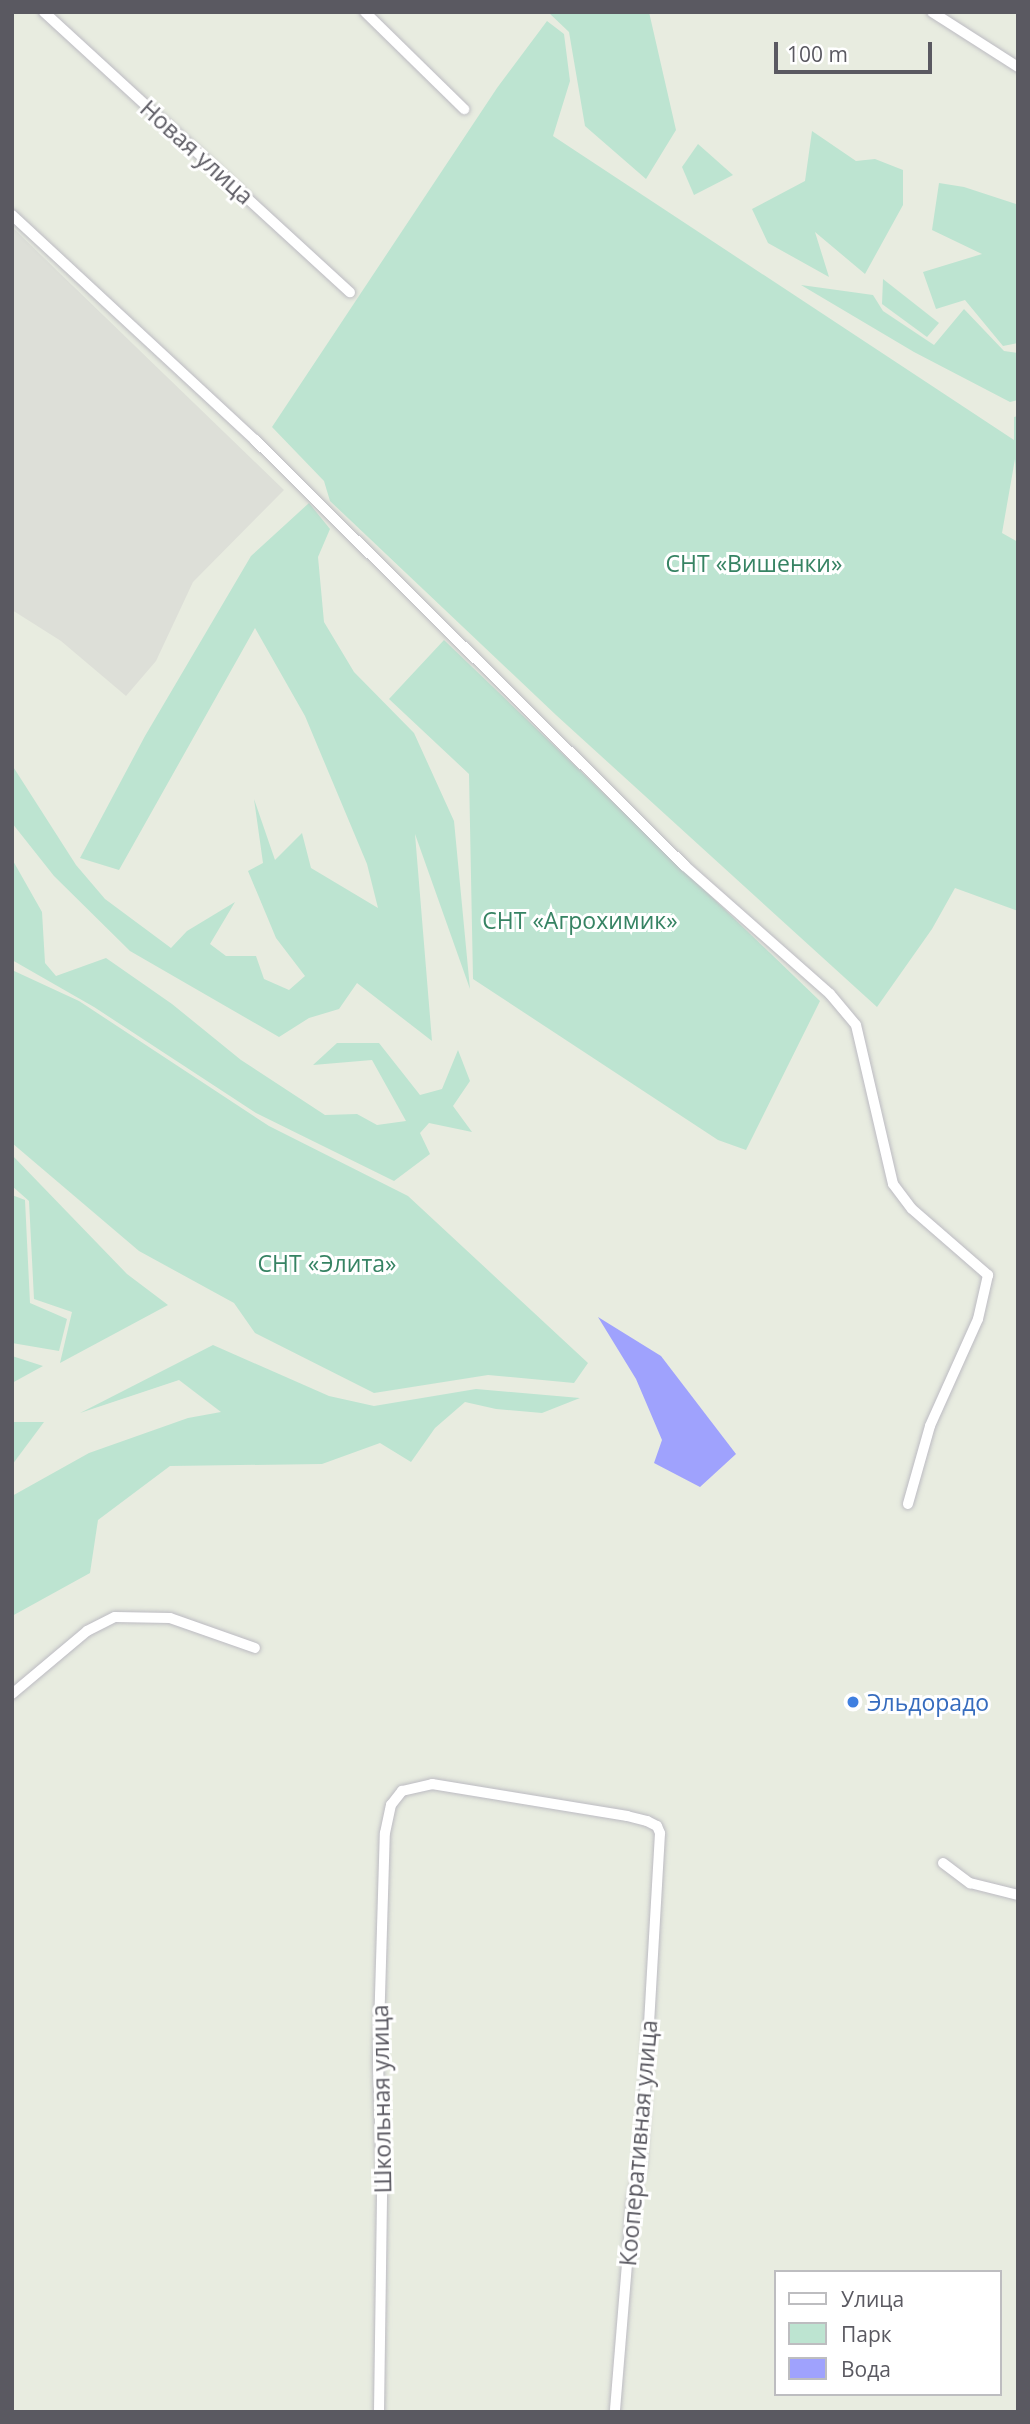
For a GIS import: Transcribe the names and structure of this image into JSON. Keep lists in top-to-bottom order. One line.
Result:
{"streets":{"street":["Новая улица","Школьная улица","Кооперативная улица"]},"crossings":[["Школьная улица","Кооперативная улица"]],"parks":["СНТ «Вишенки»","СНТ «Агрохимик»","СНТ «Элита»"],"places":["Эльдорадо"],"legend":["Улица","Парк","Вода"],"scale_bar":"100 m"}
